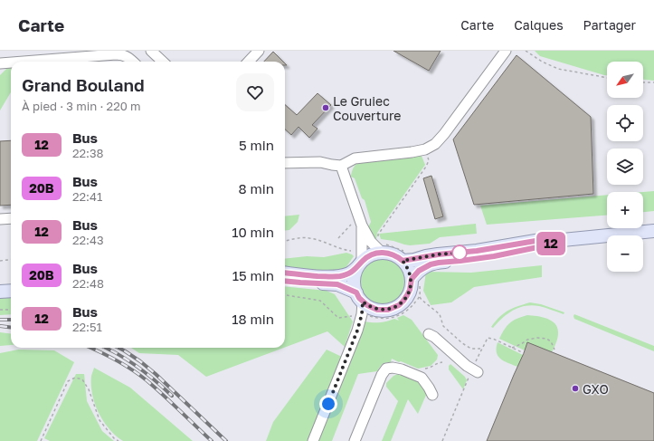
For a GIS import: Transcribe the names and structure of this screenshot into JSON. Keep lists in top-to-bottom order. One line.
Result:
{"places":["Le Gruiec Couverture","GXO"],"lines":["bus line 12"],"north":"bottom left","page":{"header":"Carte","nav":["Carte","Calques","Partager"],"on_map":"12","map_buttons":["+","−"],"heading":["Grand Bouland","À pied · 3 min · 220 m"],"list":[{"mark":"12","name":"Bus","note":"22:38","value":"5 min"},{"mark":"20B","name":"Bus","note":"22:41","value":"8 min"},{"mark":"12","name":"Bus","note":"22:43","value":"10 min"},{"mark":"20B","name":"Bus","note":"22:48","value":"15 min"},{"mark":"12","name":"Bus","note":"22:51","value":"18 min"}]}}
